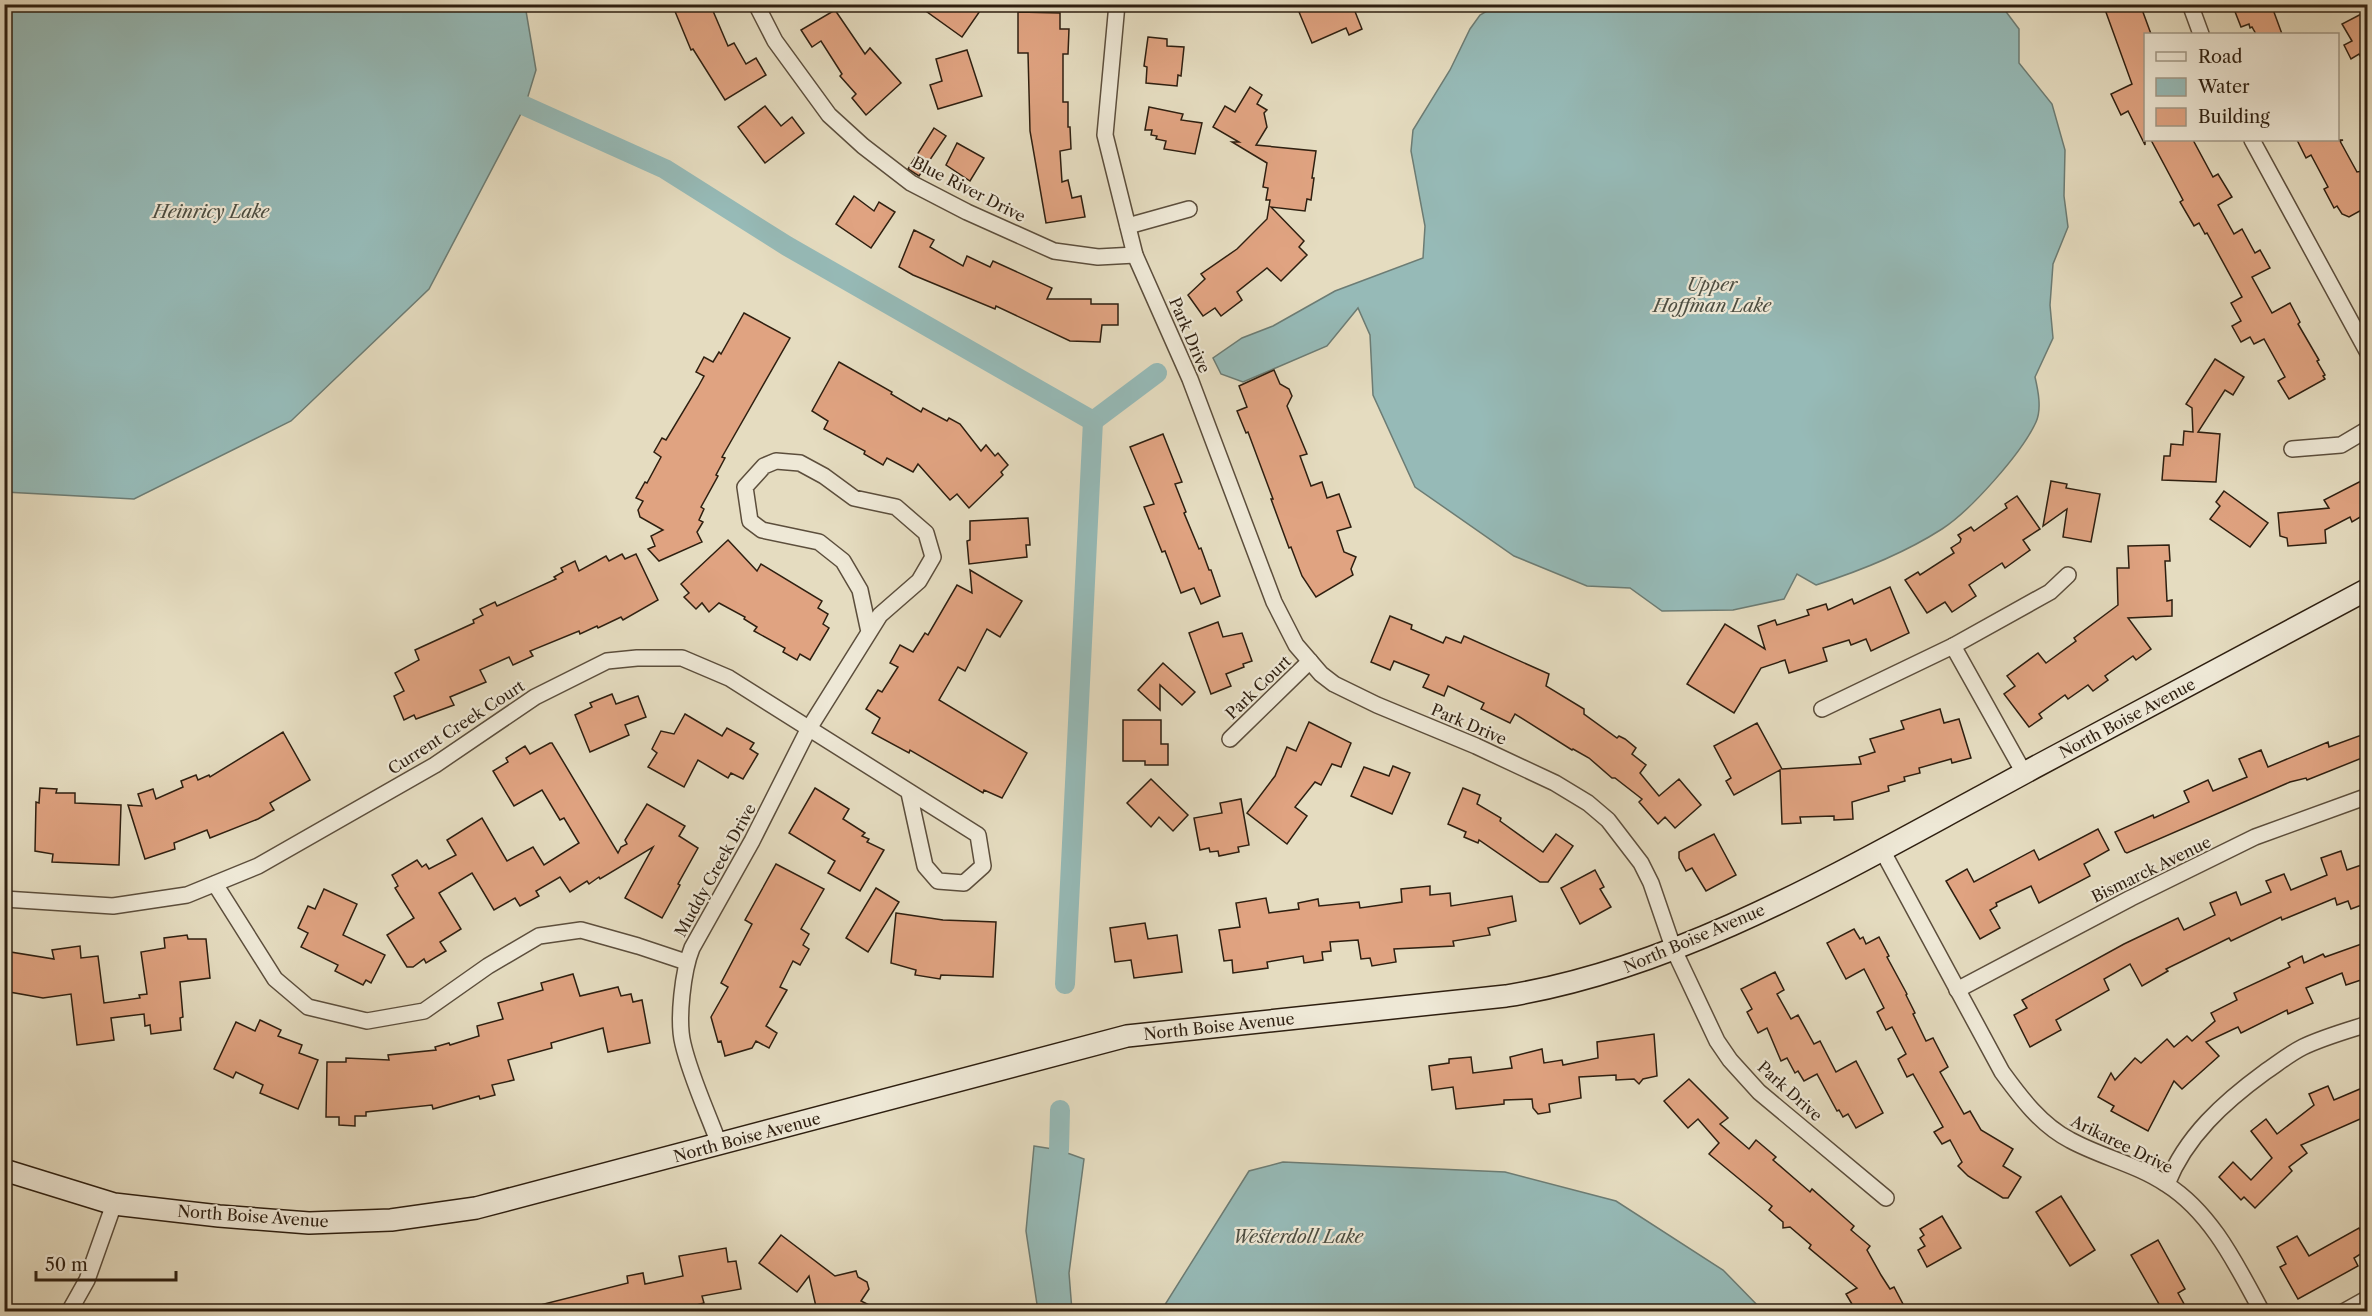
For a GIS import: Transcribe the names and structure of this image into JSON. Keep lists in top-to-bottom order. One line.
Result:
{"streets":{"street":["Blue River Drive","Park Drive","Park Court","North Boise Avenue","Current Creek Court","Bismarck Avenue","Muddy Creek Drive","Arikaree Drive"]},"crossings":[["Blue River Drive","Park Drive"],["Park Drive","Park Court"],["Park Drive","North Boise Avenue"],["North Boise Avenue","Muddy Creek Drive"],["North Boise Avenue","Arikaree Drive"],["Current Creek Court","Muddy Creek Drive"],["Bismarck Avenue","Arikaree Drive"]],"water":["Heinricy Lake","Upper Hoffman Lake","Westerdoll Lake"],"legend":["Road","Water","Building"],"scale_bar":"50 m"}
